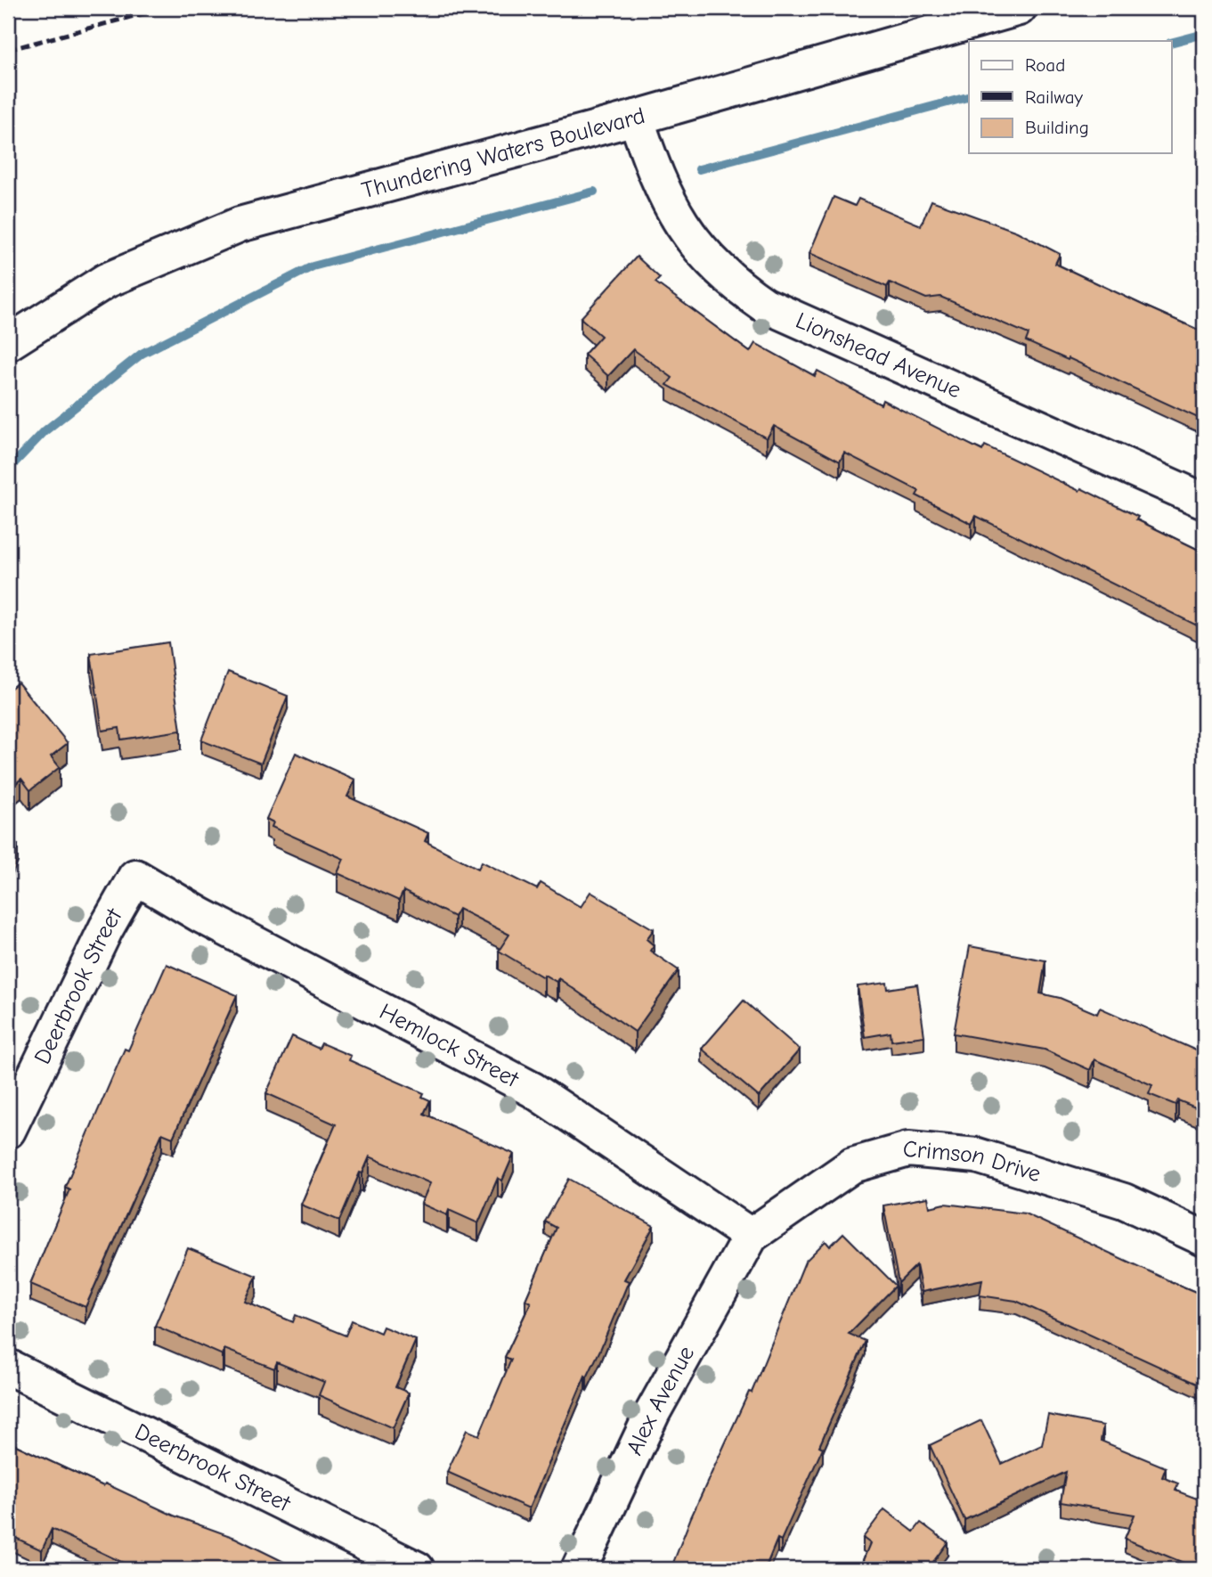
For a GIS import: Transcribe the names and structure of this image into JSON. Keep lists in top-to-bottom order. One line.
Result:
{"streets":{"street":["Thundering Waters Boulevard","Lionshead Avenue","Deerbrook Street","Hemlock Street","Crimson Drive","Alex Avenue"]},"crossings":[["Thundering Waters Boulevard","Lionshead Avenue"],["Deerbrook Street","Hemlock Street"],["Hemlock Street","Crimson Drive"],["Hemlock Street","Alex Avenue"],["Crimson Drive","Alex Avenue"]],"legend":["Road","Railway","Building"]}
